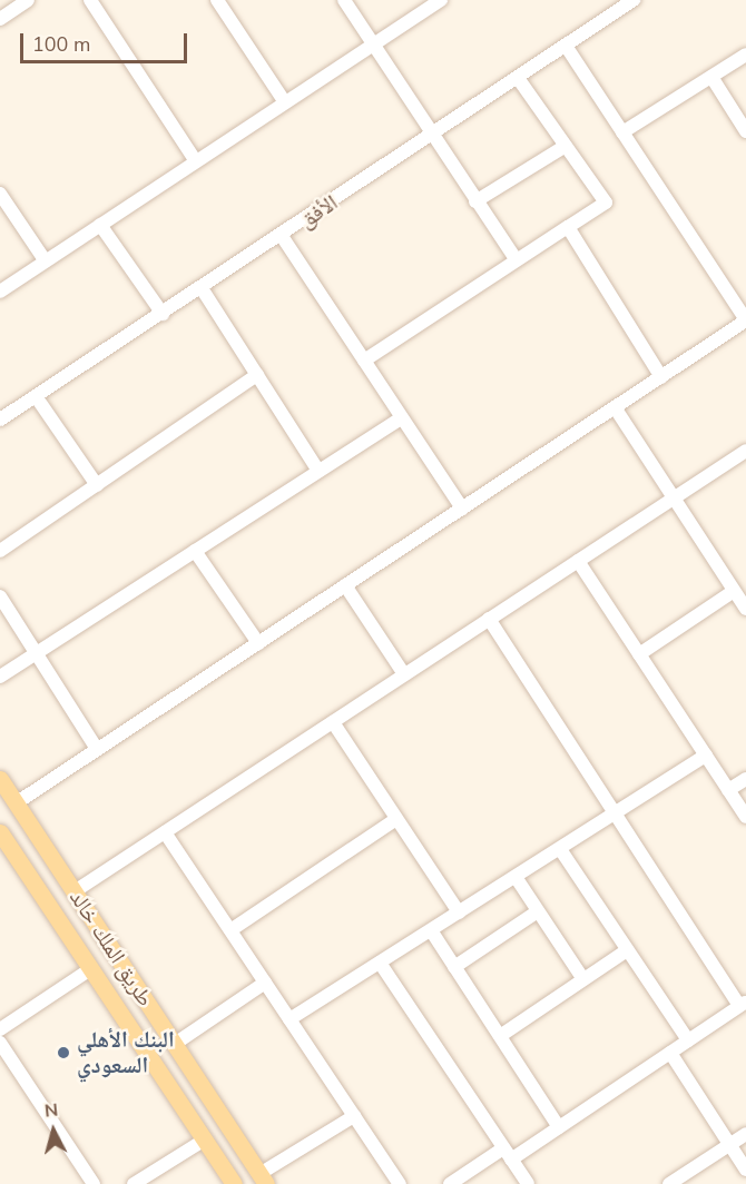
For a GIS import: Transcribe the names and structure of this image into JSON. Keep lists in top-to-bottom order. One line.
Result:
{"streets":{"main road":["طريق الملك خالد"],"street":["الأفق"]},"places":["البنك الأهلي السعودي"],"scale_bar":"100 m","north":"top"}
